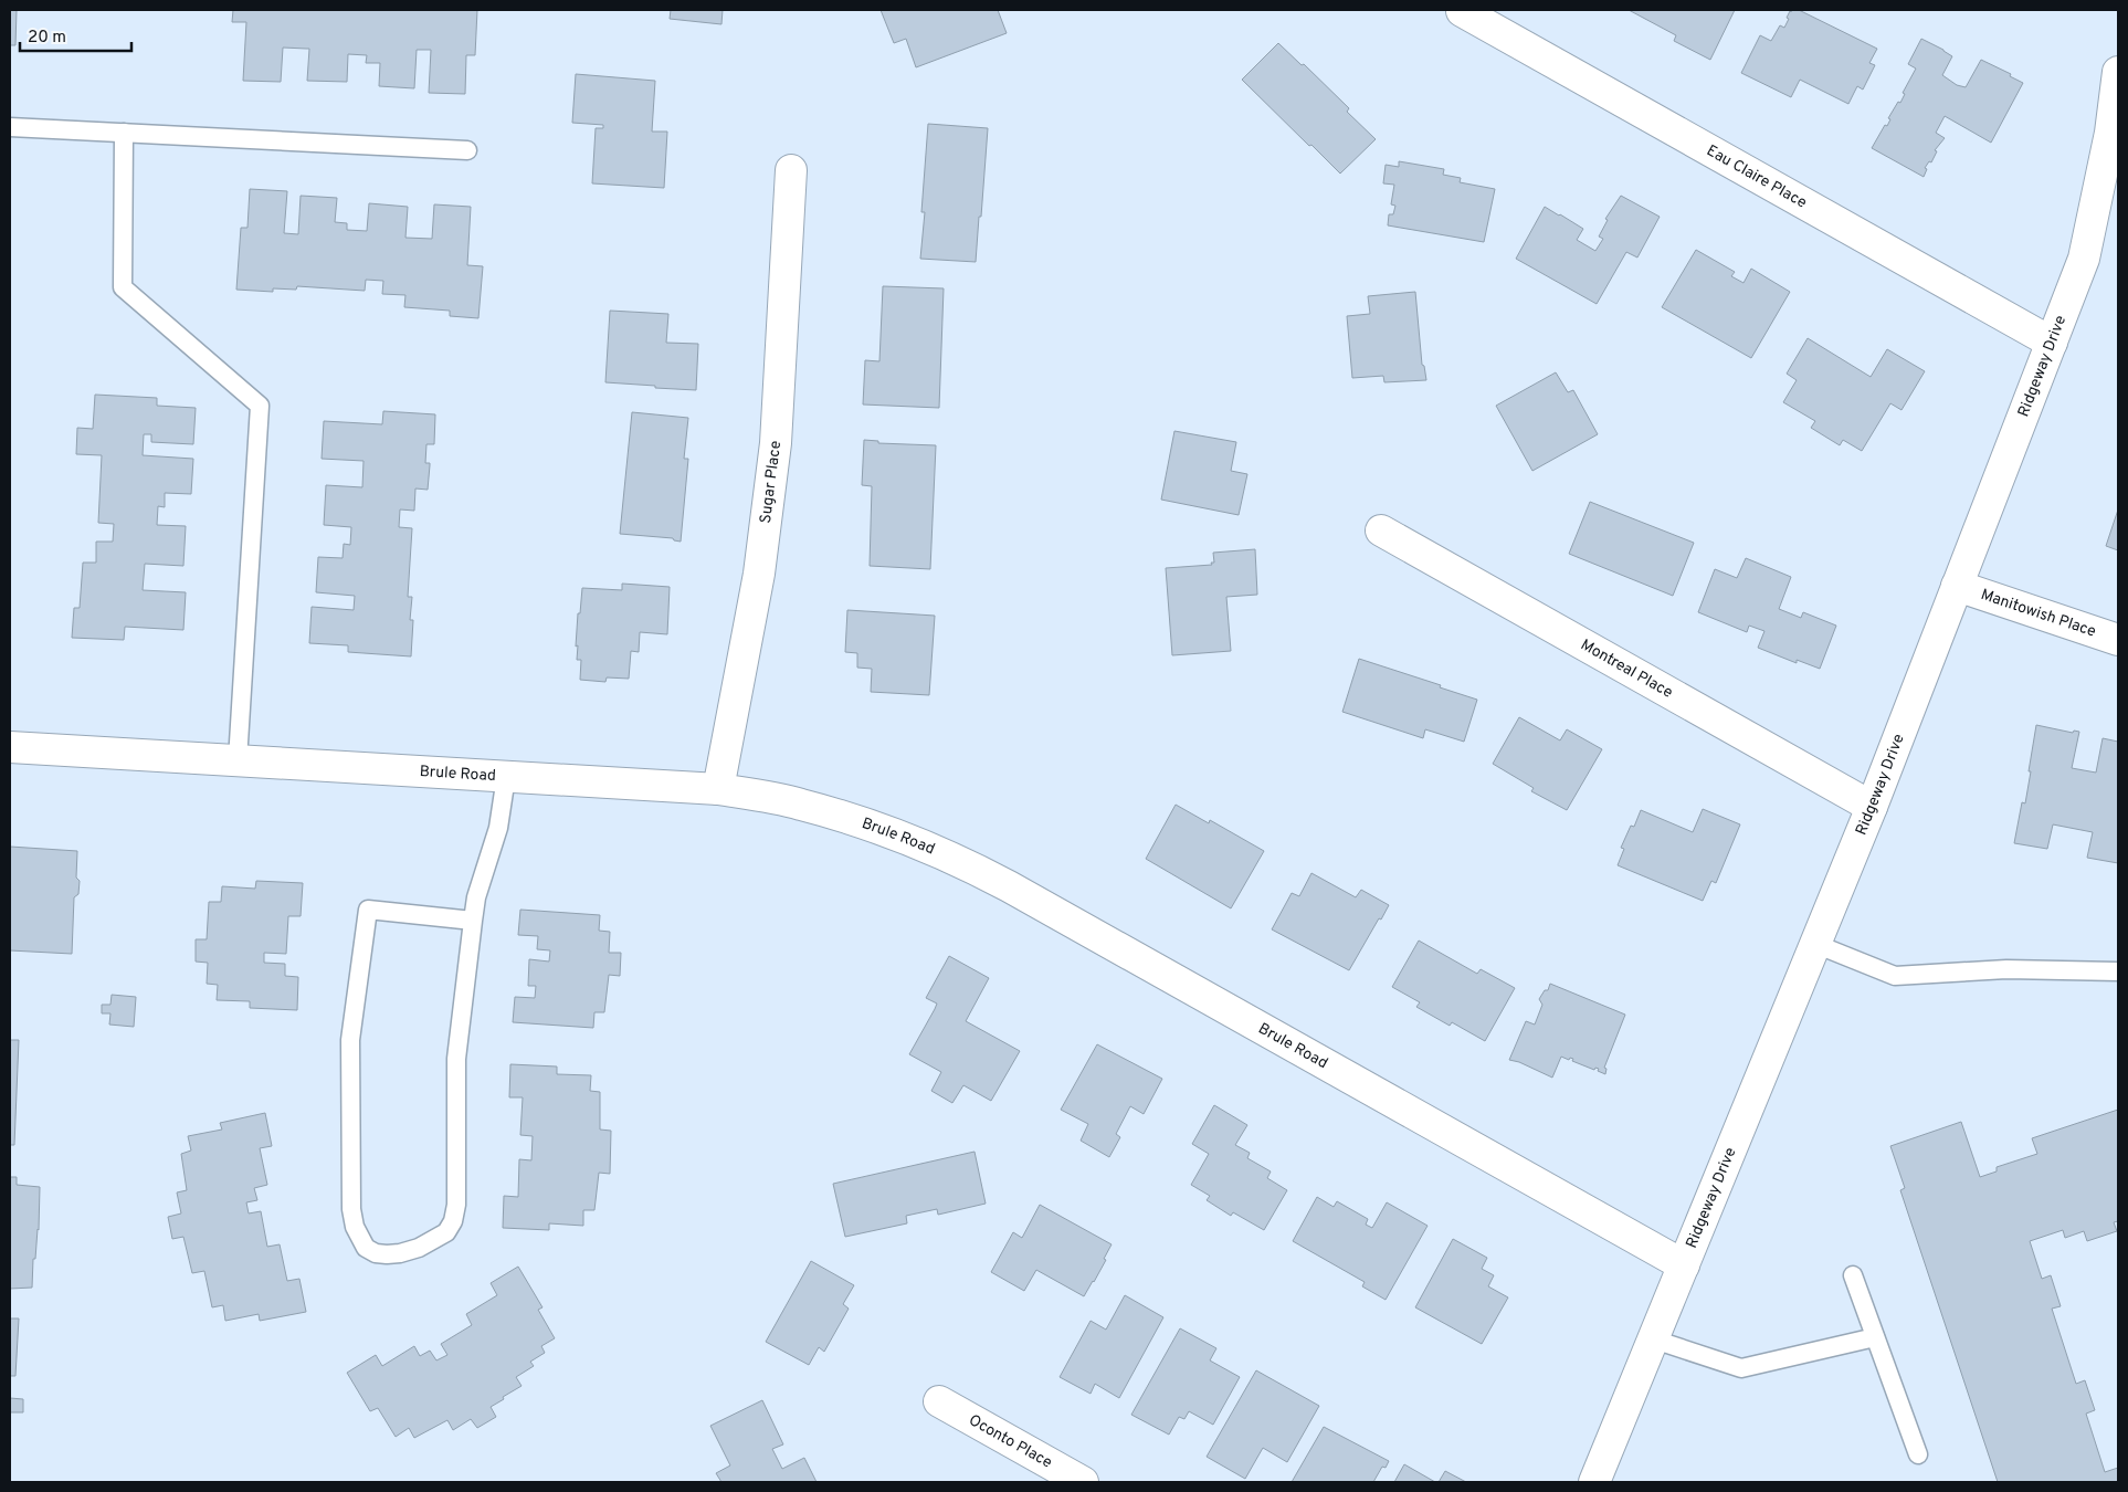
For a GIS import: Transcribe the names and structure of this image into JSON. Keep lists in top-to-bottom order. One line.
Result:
{"streets":{"street":["Eau Claire Place","Ridgeway Drive","Sugar Place","Manitowish Place","Montreal Place","Brule Road","Oconto Place"]},"crossings":[["Eau Claire Place","Ridgeway Drive"],["Ridgeway Drive","Manitowish Place"],["Ridgeway Drive","Montreal Place"],["Ridgeway Drive","Brule Road"],["Sugar Place","Brule Road"]],"scale_bar":"20 m"}
